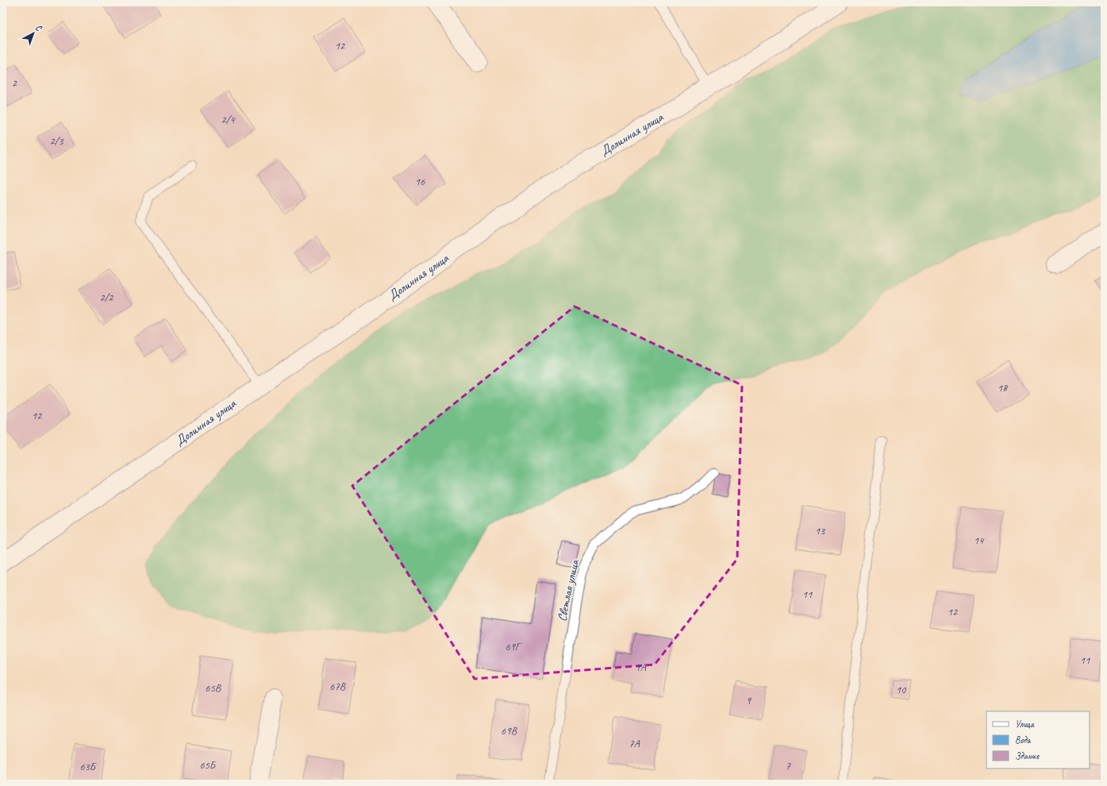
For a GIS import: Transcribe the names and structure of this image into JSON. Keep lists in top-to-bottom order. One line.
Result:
{"streets":{"street":["Долинная улица"],"lane":["Светлая улица"]},"house_numbers":["12","2","2/4","2/3","16","2/2","18","12","13","14","11","12","69Г","11","9А","67В","65В","10","9","69В","7А","65Б","7","63Б"],"legend":["Улица","Вода","Здание"],"north":"top right"}
